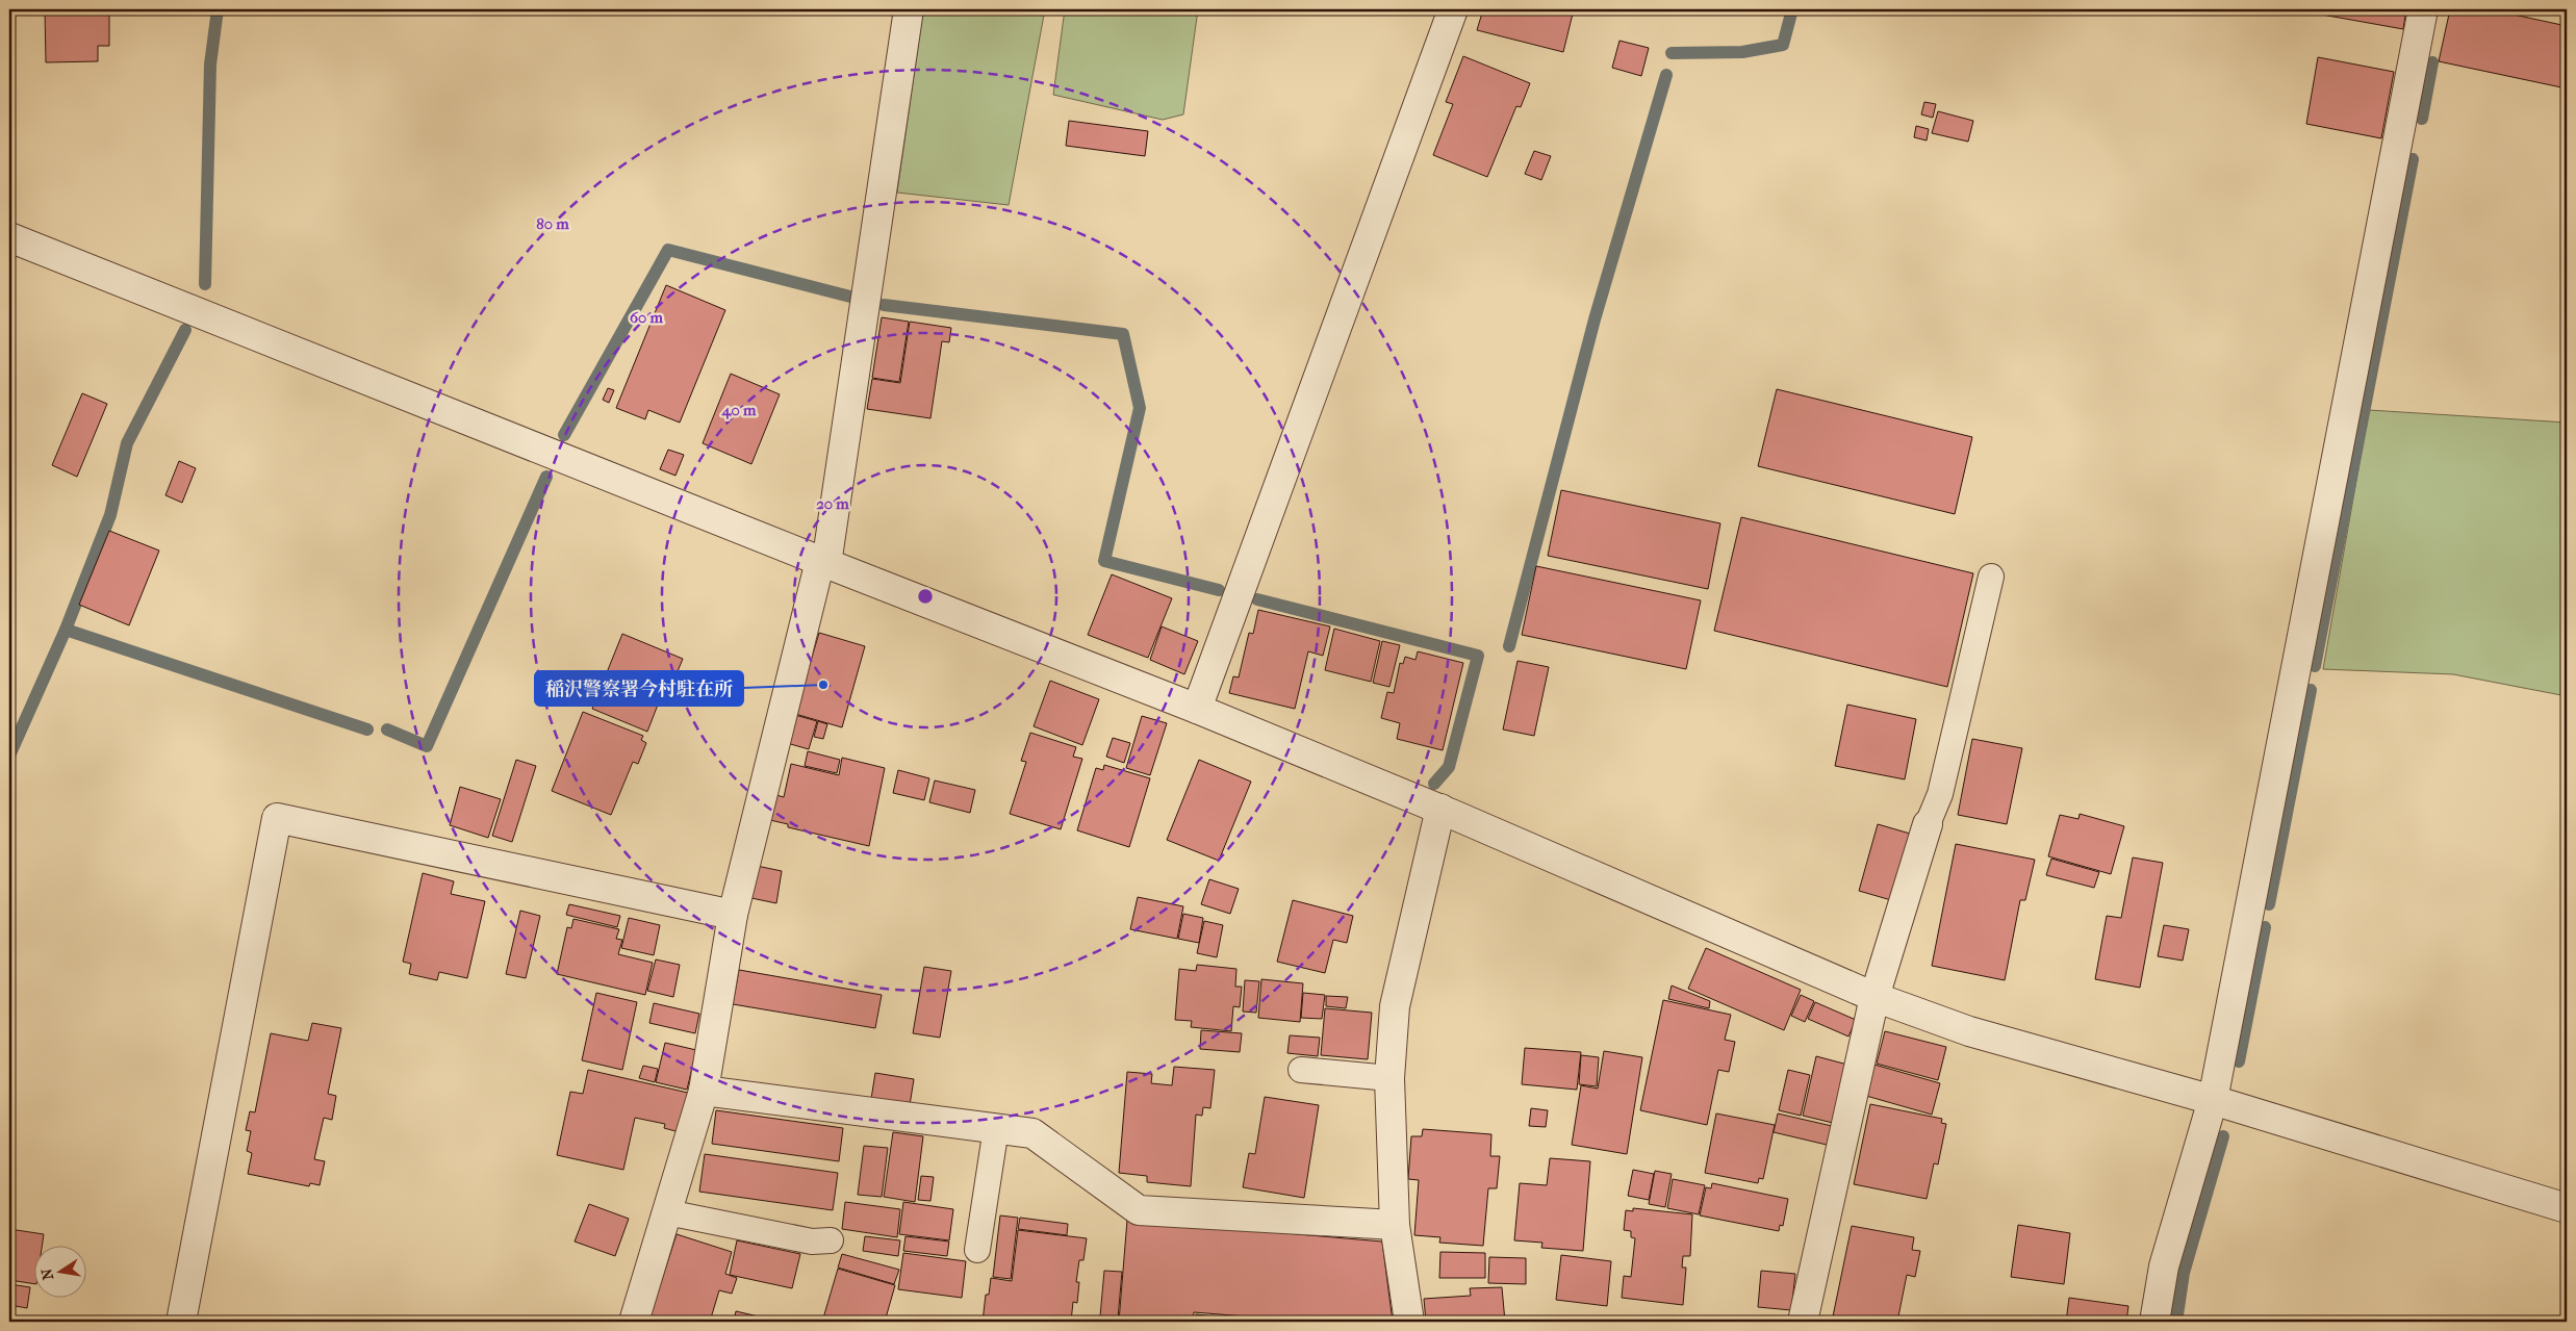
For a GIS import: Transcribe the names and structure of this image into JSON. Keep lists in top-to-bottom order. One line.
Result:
{"places":["稲沢警察署今村駐在所"],"north":"left","rings":["80 m","60 m","40 m","20 m"]}
